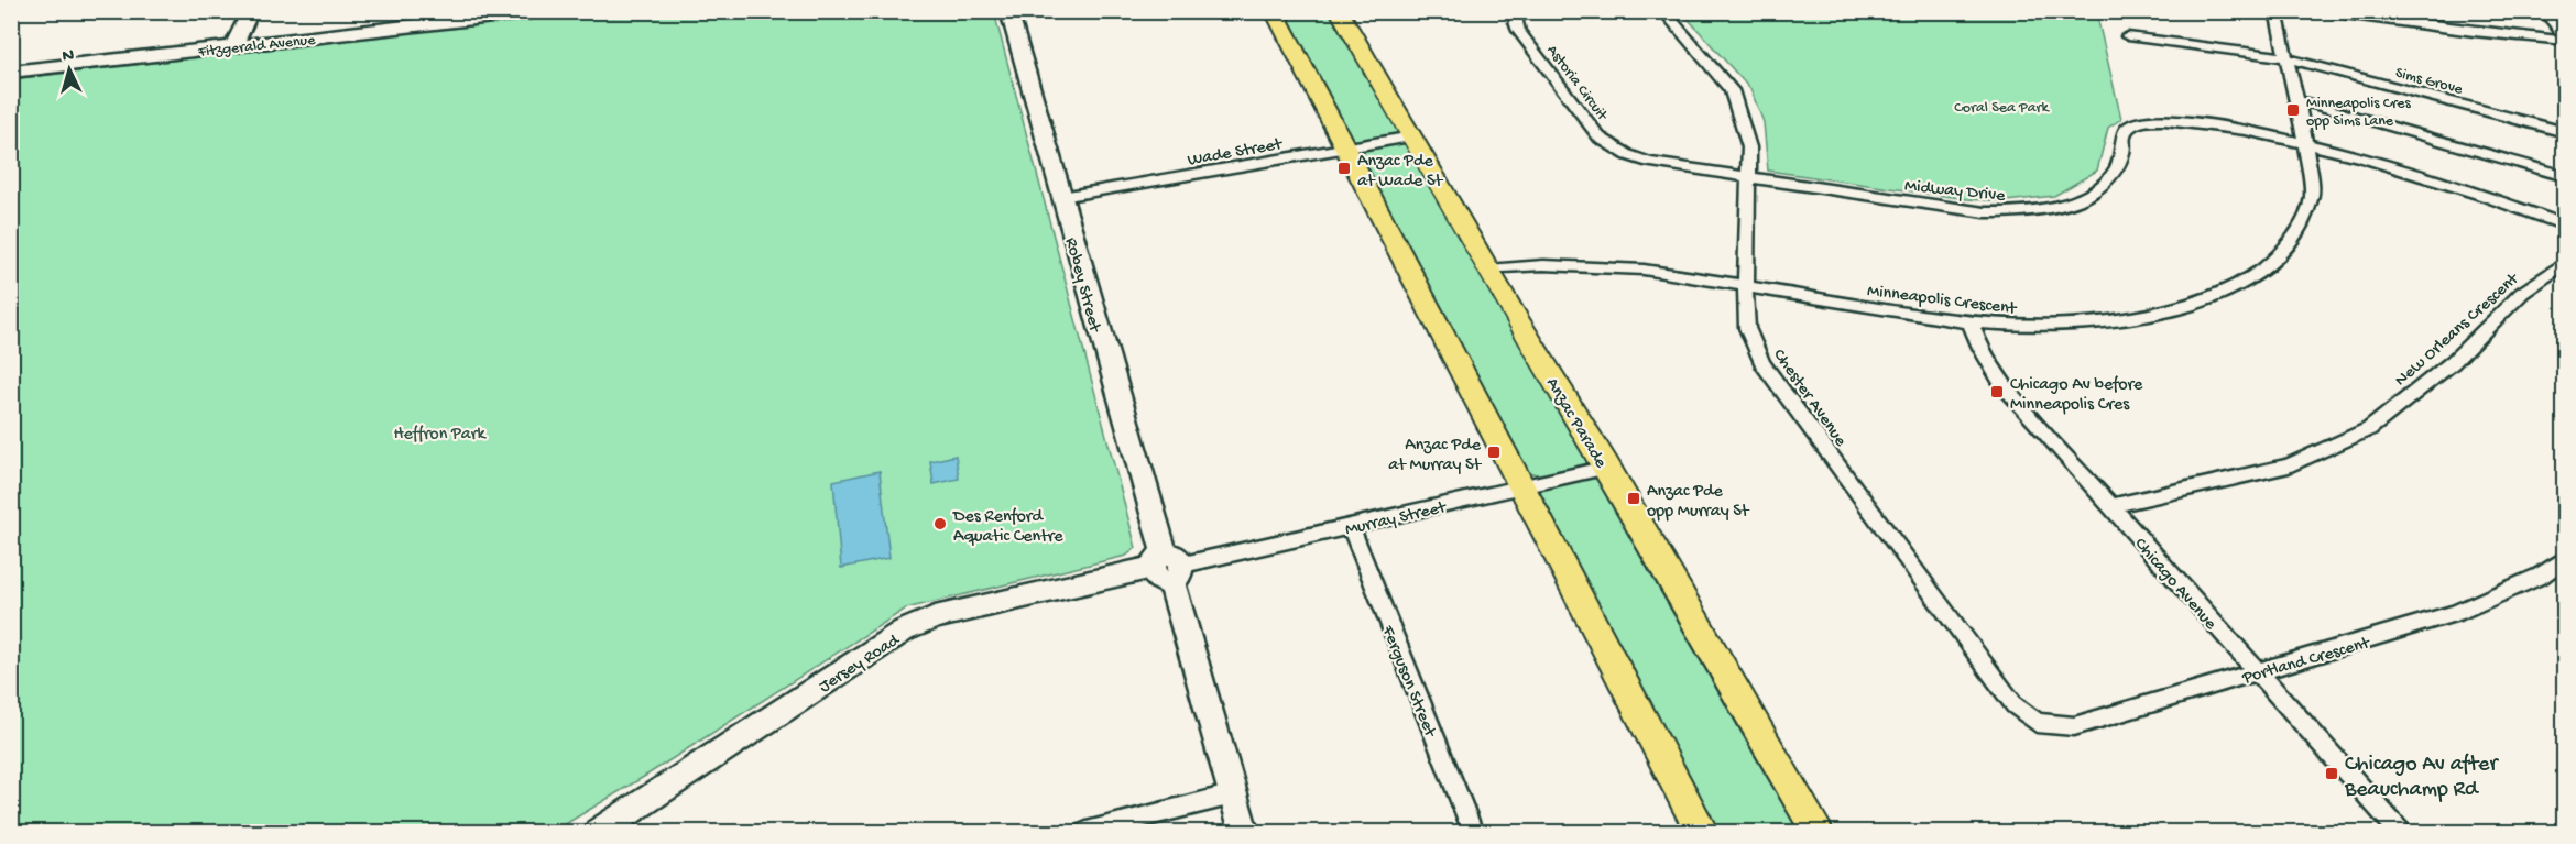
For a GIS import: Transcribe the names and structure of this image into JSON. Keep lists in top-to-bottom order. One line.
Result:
{"streets":{"main road":["Anzac Parade"],"street":["Fitzgerald Avenue","Sims Grove","Astoria Circuit","Wade Street","Midway Drive","Robey Street","Minneapolis Crescent","New Orleans Crescent","Chester Avenue","Murray Street","Chicago Avenue","Portland Crescent","Jersey Road","Ferguson Street"]},"crossings":[["Sims Grove","Minneapolis Crescent"],["Astoria Circuit","Midway Drive"],["Astoria Circuit","Chester Avenue"],["Wade Street","Robey Street"],["Wade Street","Anzac Parade"],["Midway Drive","Minneapolis Crescent"],["Midway Drive","Chester Avenue"],["Robey Street","Murray Street"],["Robey Street","Jersey Road"],["Minneapolis Crescent","Chester Avenue"],["Minneapolis Crescent","Anzac Parade"],["Minneapolis Crescent","Chicago Avenue"],["New Orleans Crescent","Chicago Avenue"],["Chester Avenue","Portland Crescent"],["Anzac Parade","Murray Street"],["Murray Street","Jersey Road"],["Murray Street","Ferguson Street"],["Chicago Avenue","Portland Crescent"]],"parks":["Coral Sea Park","Heffron Park"],"places":{"transit":["Minneapolis Cres opp Sims Lane","Anzac Pde at Wade St","Chicago Av before Minneapolis Cres","Anzac Pde at Murray St","Anzac Pde opp Murray St","Chicago Av after Beauchamp Rd"],"other":["Des Renford Aquatic Centre"]},"north":"top"}
